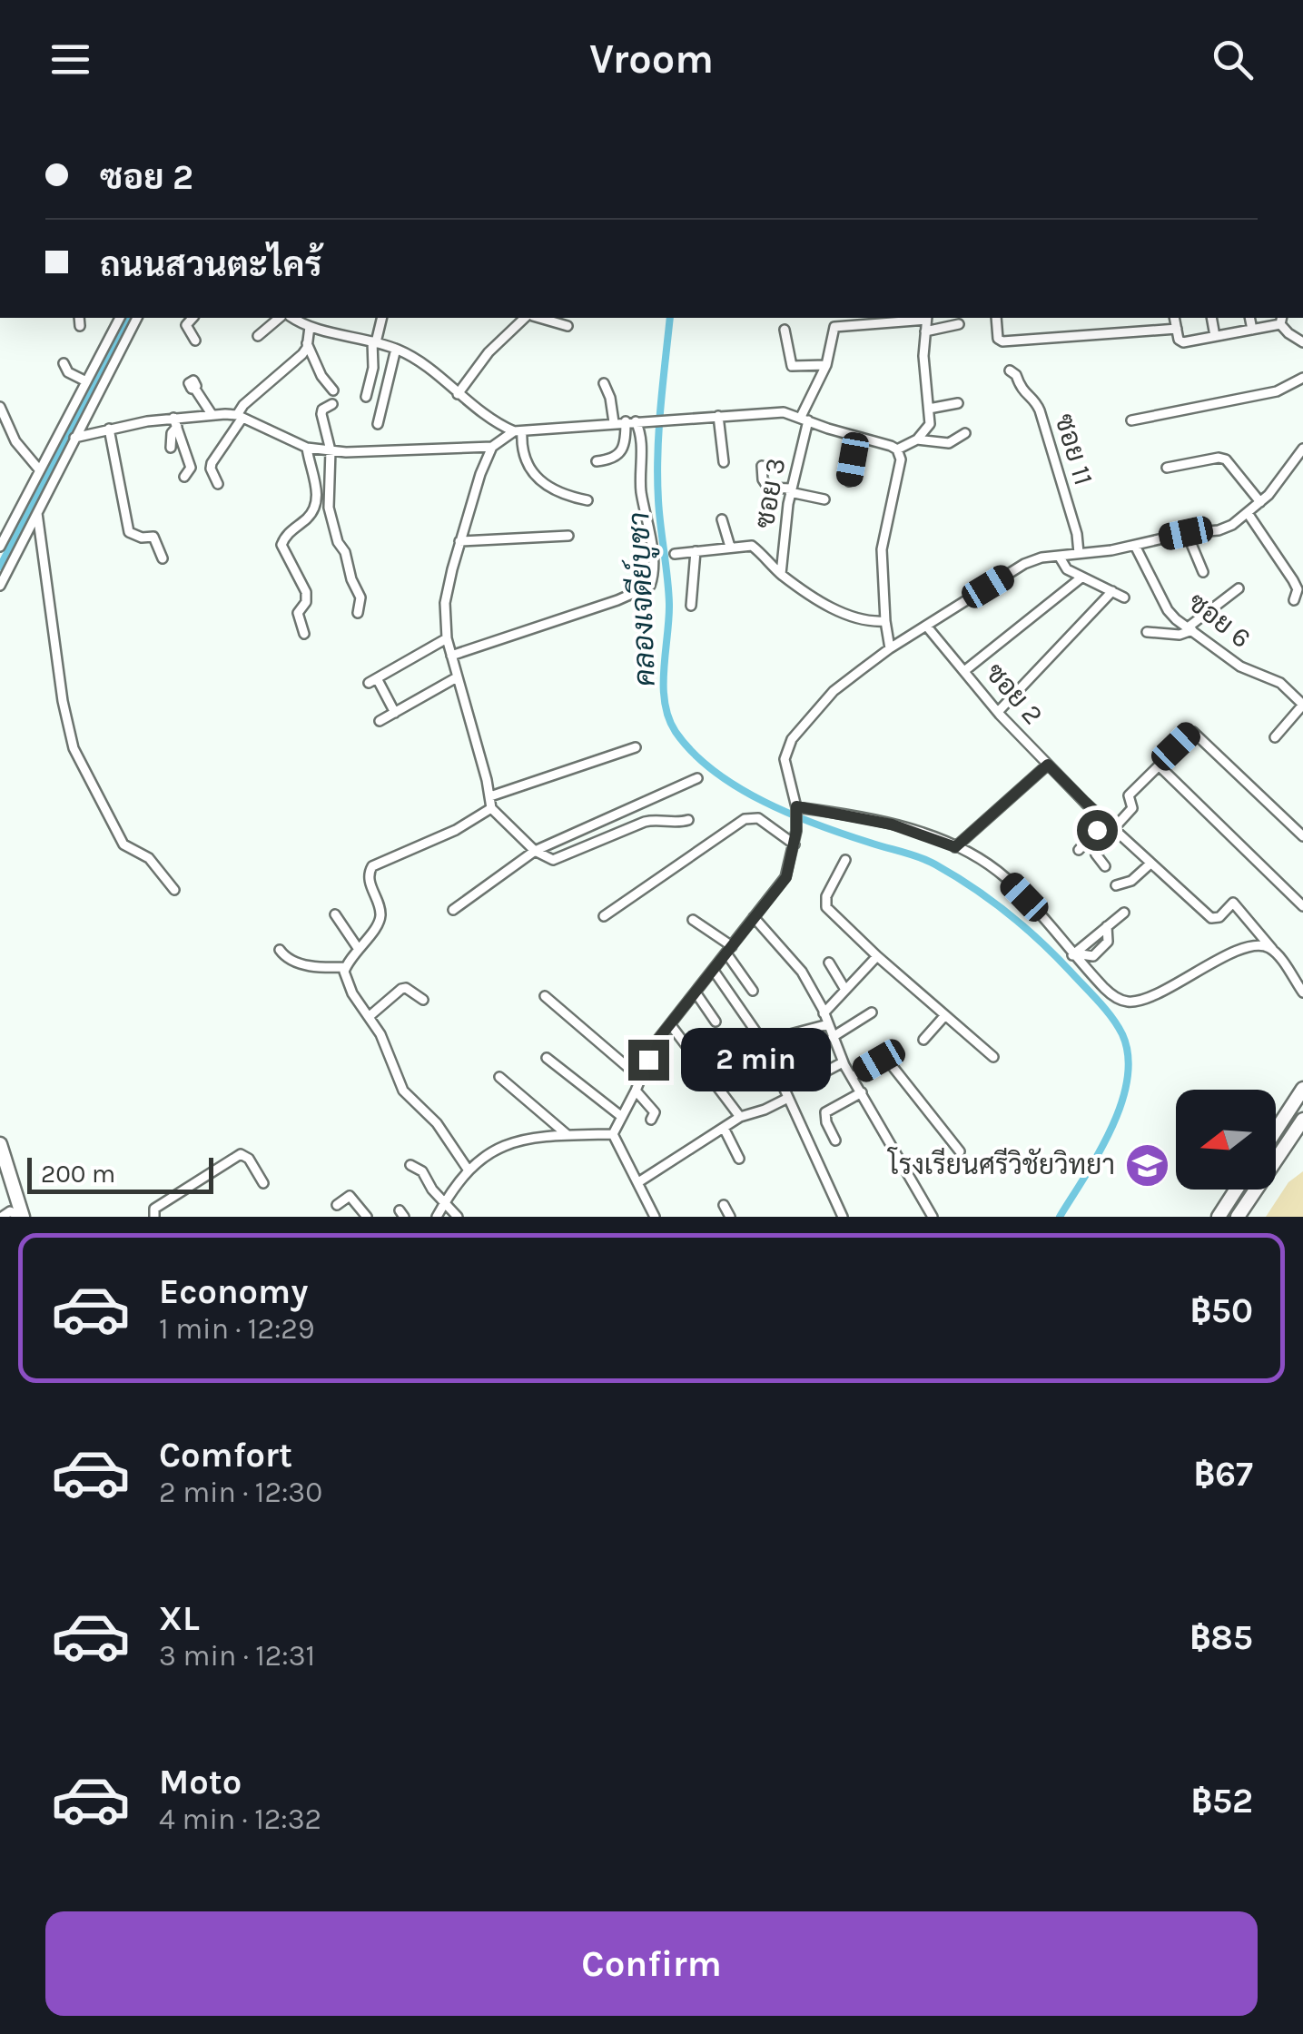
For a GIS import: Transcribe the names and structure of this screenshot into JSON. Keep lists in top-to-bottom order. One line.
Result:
{"streets":{"street":["ซอย 11","ซอย 3","ซอย 6","ซอย 2"]},"water":["คลองเจดีย์บูชา"],"places":{"school or university":["โรงเรียนศรีวิชัยวิทยา"]},"scale_bar":"200 m","north":"left","page":{"header":"Vroom","banner":["ซอย 2","ถนนสวนตะไคร้"],"bubble":"2 min","scale":"200 m","list":[{"name":"Economy","note":"1 min · 12:29","value":"฿50"},{"name":"Comfort","note":"2 min · 12:30","value":"฿67"},{"name":"XL","note":"3 min · 12:31","value":"฿85"},{"name":"Moto","note":"4 min · 12:32","value":"฿52"}],"buttons":"Confirm"}}
